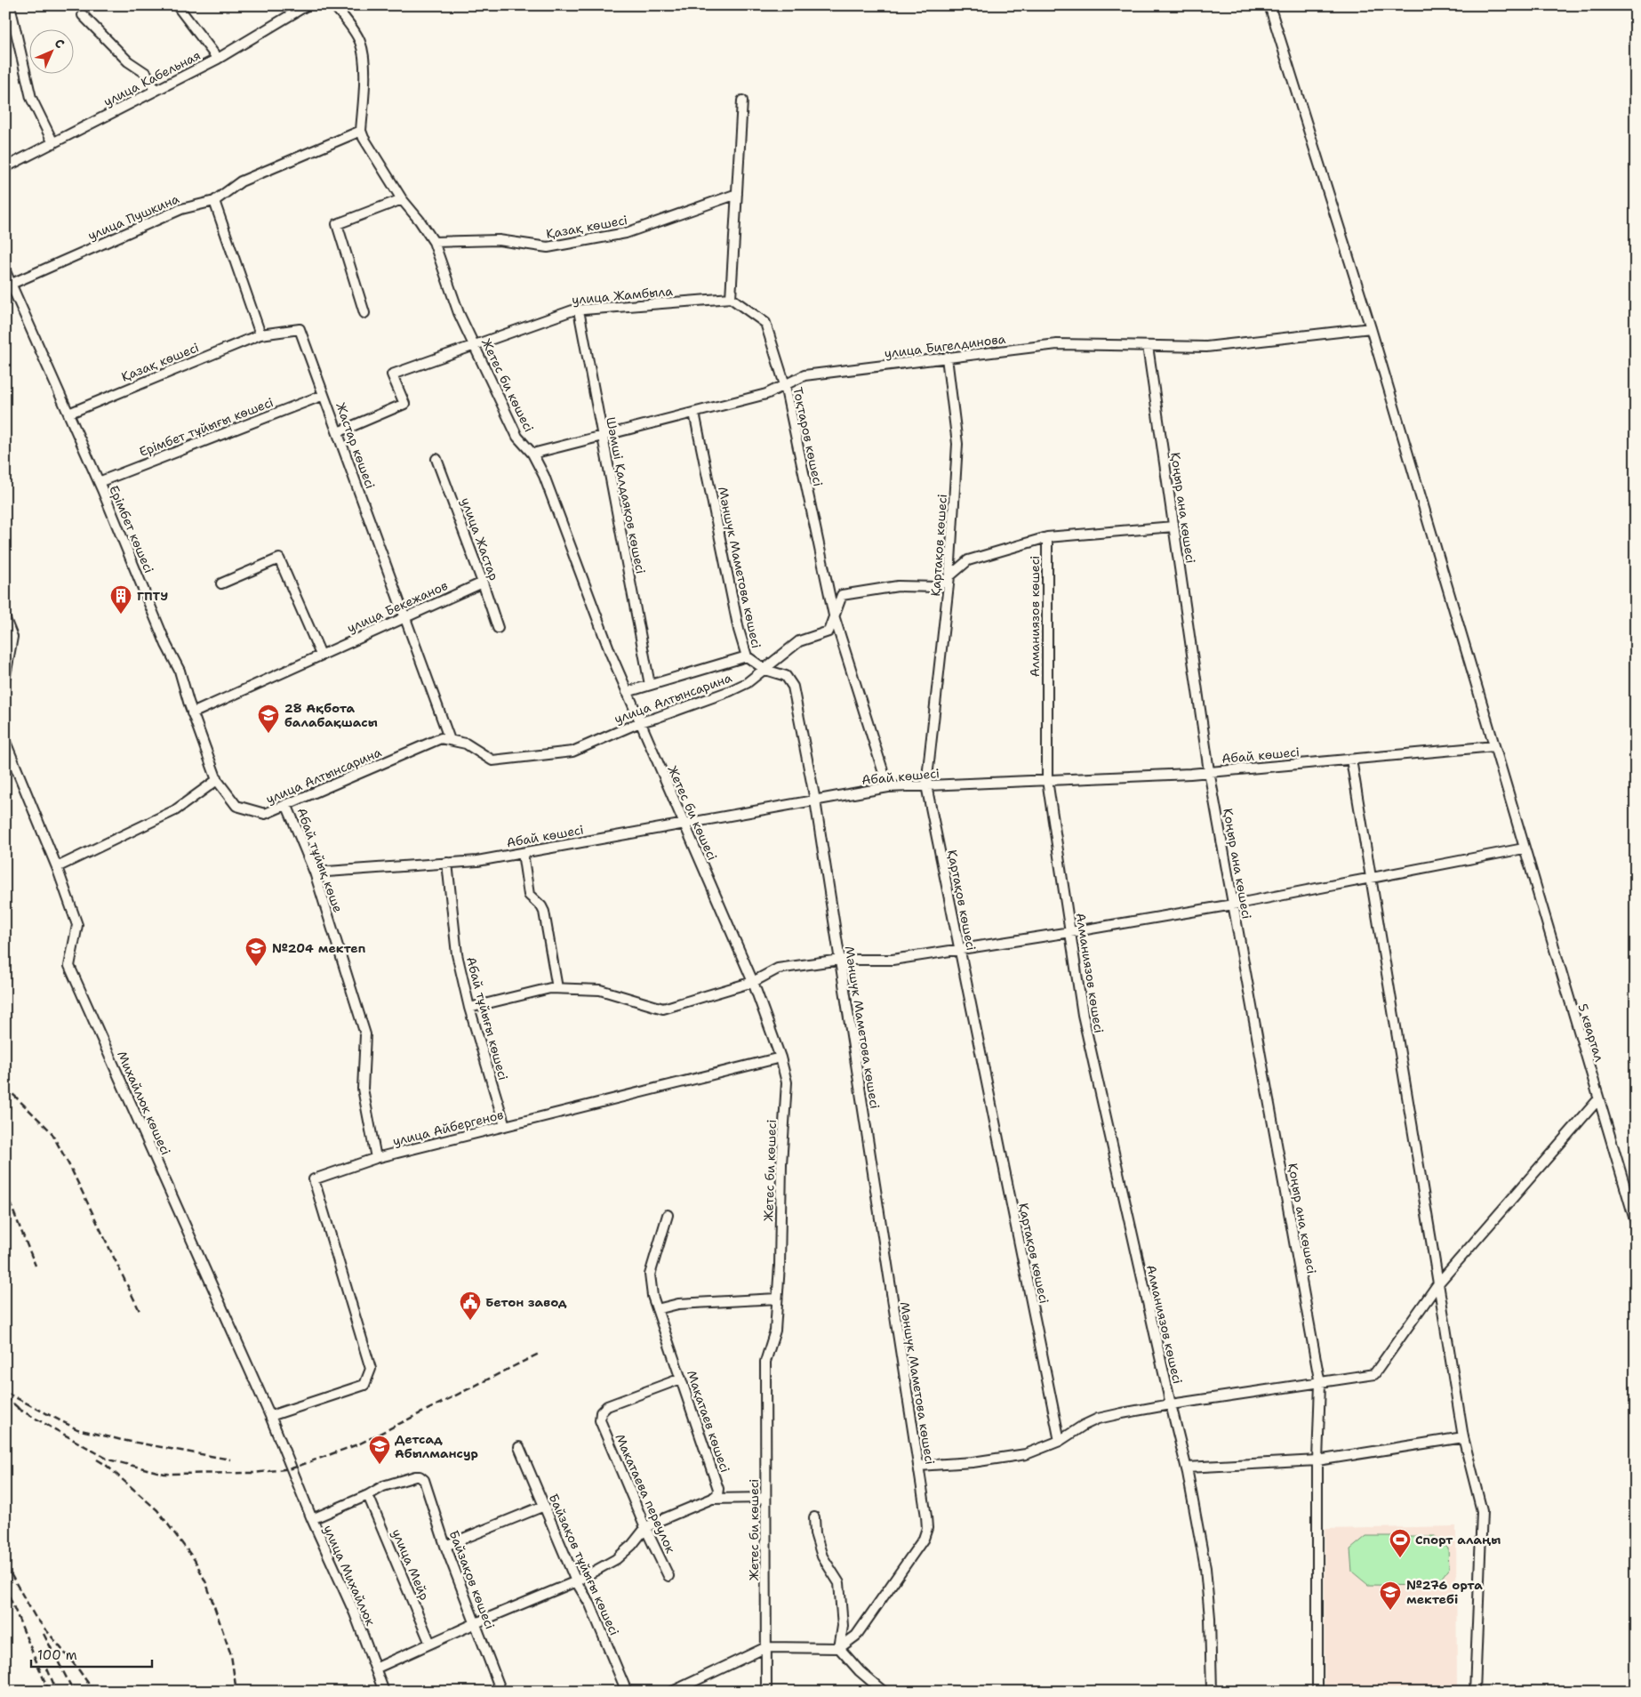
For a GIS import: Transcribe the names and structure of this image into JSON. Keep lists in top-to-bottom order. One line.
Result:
{"streets":{"street":["улица Кабельная","улица Пушкина","Қазақ көшесі","улица Жамбыла","улица Бигелдинова","Жетес би көшесі","Ерімбет тұйығы көшесі","Тоқтаров көшесі","Жастар көшесі","Шәмші Қалдаяқов көшесі","Қоңыр ана көшесі","Ерімбет көшесі","улица Жастар","Қартақов көшесі","Мәншүк Маметова көшесі","улица Бекежанов","Алманиязов көшесі","улица Алтынсарина","Абай көшесі","Абай тұйық көше","Абай тұйығы көшесі","5 квартал","Михайлюк көшесі","улица Айбергенов","Мақатаев көшесі","Макатаева переулок","улица Мейр","Байзақов тұйығы көшесі","улица Михайлюк","Байзақов көшесі"]},"crossings":[["улица Пушкина","Жетес би көшесі"],["улица Пушкина","Ерімбет көшесі"],["Қазақ көшесі","Жетес би көшесі"],["Қазақ көшесі","Жастар көшесі"],["Қазақ көшесі","Ерімбет көшесі"],["улица Жамбыла","Жетес би көшесі"],["улица Жамбыла","Тоқтаров көшесі"],["улица Жамбыла","Жастар көшесі"],["улица Жамбыла","Шәмші Қалдаяқов көшесі"],["улица Бигелдинова","Жетес би көшесі"],["улица Бигелдинова","Тоқтаров көшесі"],["улица Бигелдинова","Шәмші Қалдаяқов көшесі"],["улица Бигелдинова","Қоңыр ана көшесі"],["улица Бигелдинова","Қартақов көшесі"],["улица Бигелдинова","Мәншүк Маметова көшесі"],["улица Бигелдинова","5 квартал"],["Жетес би көшесі","улица Алтынсарина"],["Жетес би көшесі","Абай көшесі"],["Жетес би көшесі","улица Айбергенов"],["Ерімбет тұйығы көшесі","Жастар көшесі"],["Ерімбет тұйығы көшесі","Ерімбет көшесі"],["Тоқтаров көшесі","улица Алтынсарина"],["Тоқтаров көшесі","Абай көшесі"],["Жастар көшесі","улица Бекежанов"],["Жастар көшесі","улица Алтынсарина"],["Қоңыр ана көшесі","улица Алтынсарина"],["Қоңыр ана көшесі","Абай көшесі"],["Ерімбет көшесі","улица Бекежанов"],["Ерімбет көшесі","улица Алтынсарина"],["улица Жастар","улица Бекежанов"],["Қартақов көшесі","улица Алтынсарина"],["Қартақов көшесі","Абай көшесі"],["Мәншүк Маметова көшесі","улица Алтынсарина"],["Мәншүк Маметова көшесі","Абай көшесі"],["Алманиязов көшесі","улица Алтынсарина"],["Алманиязов көшесі","Абай көшесі"],["улица Алтынсарина","Абай тұйық көше"],["Абай көшесі","Абай тұйық көше"],["Абай көшесі","Абай тұйығы көшесі"],["Абай көшесі","5 квартал"],["Абай тұйық көше","улица Айбергенов"],["Абай тұйығы көшесі","улица Айбергенов"],["Михайлюк көшесі","улица Айбергенов"],["Михайлюк көшесі","улица Михайлюк"],["Мақатаев көшесі","Макатаева переулок"],["улица Мейр","Байзақов көшесі"]],"places":{"building":["ГПТУ"],"school or university":["28 Ақбота балабақшасы","№204 мектеп","Детсад Абылмансур","№276 орта мектебі"],"public building":["Бетон завод"],"sports":["Спорт алаңы"]},"scale_bar":"100 m","north":"top right"}
